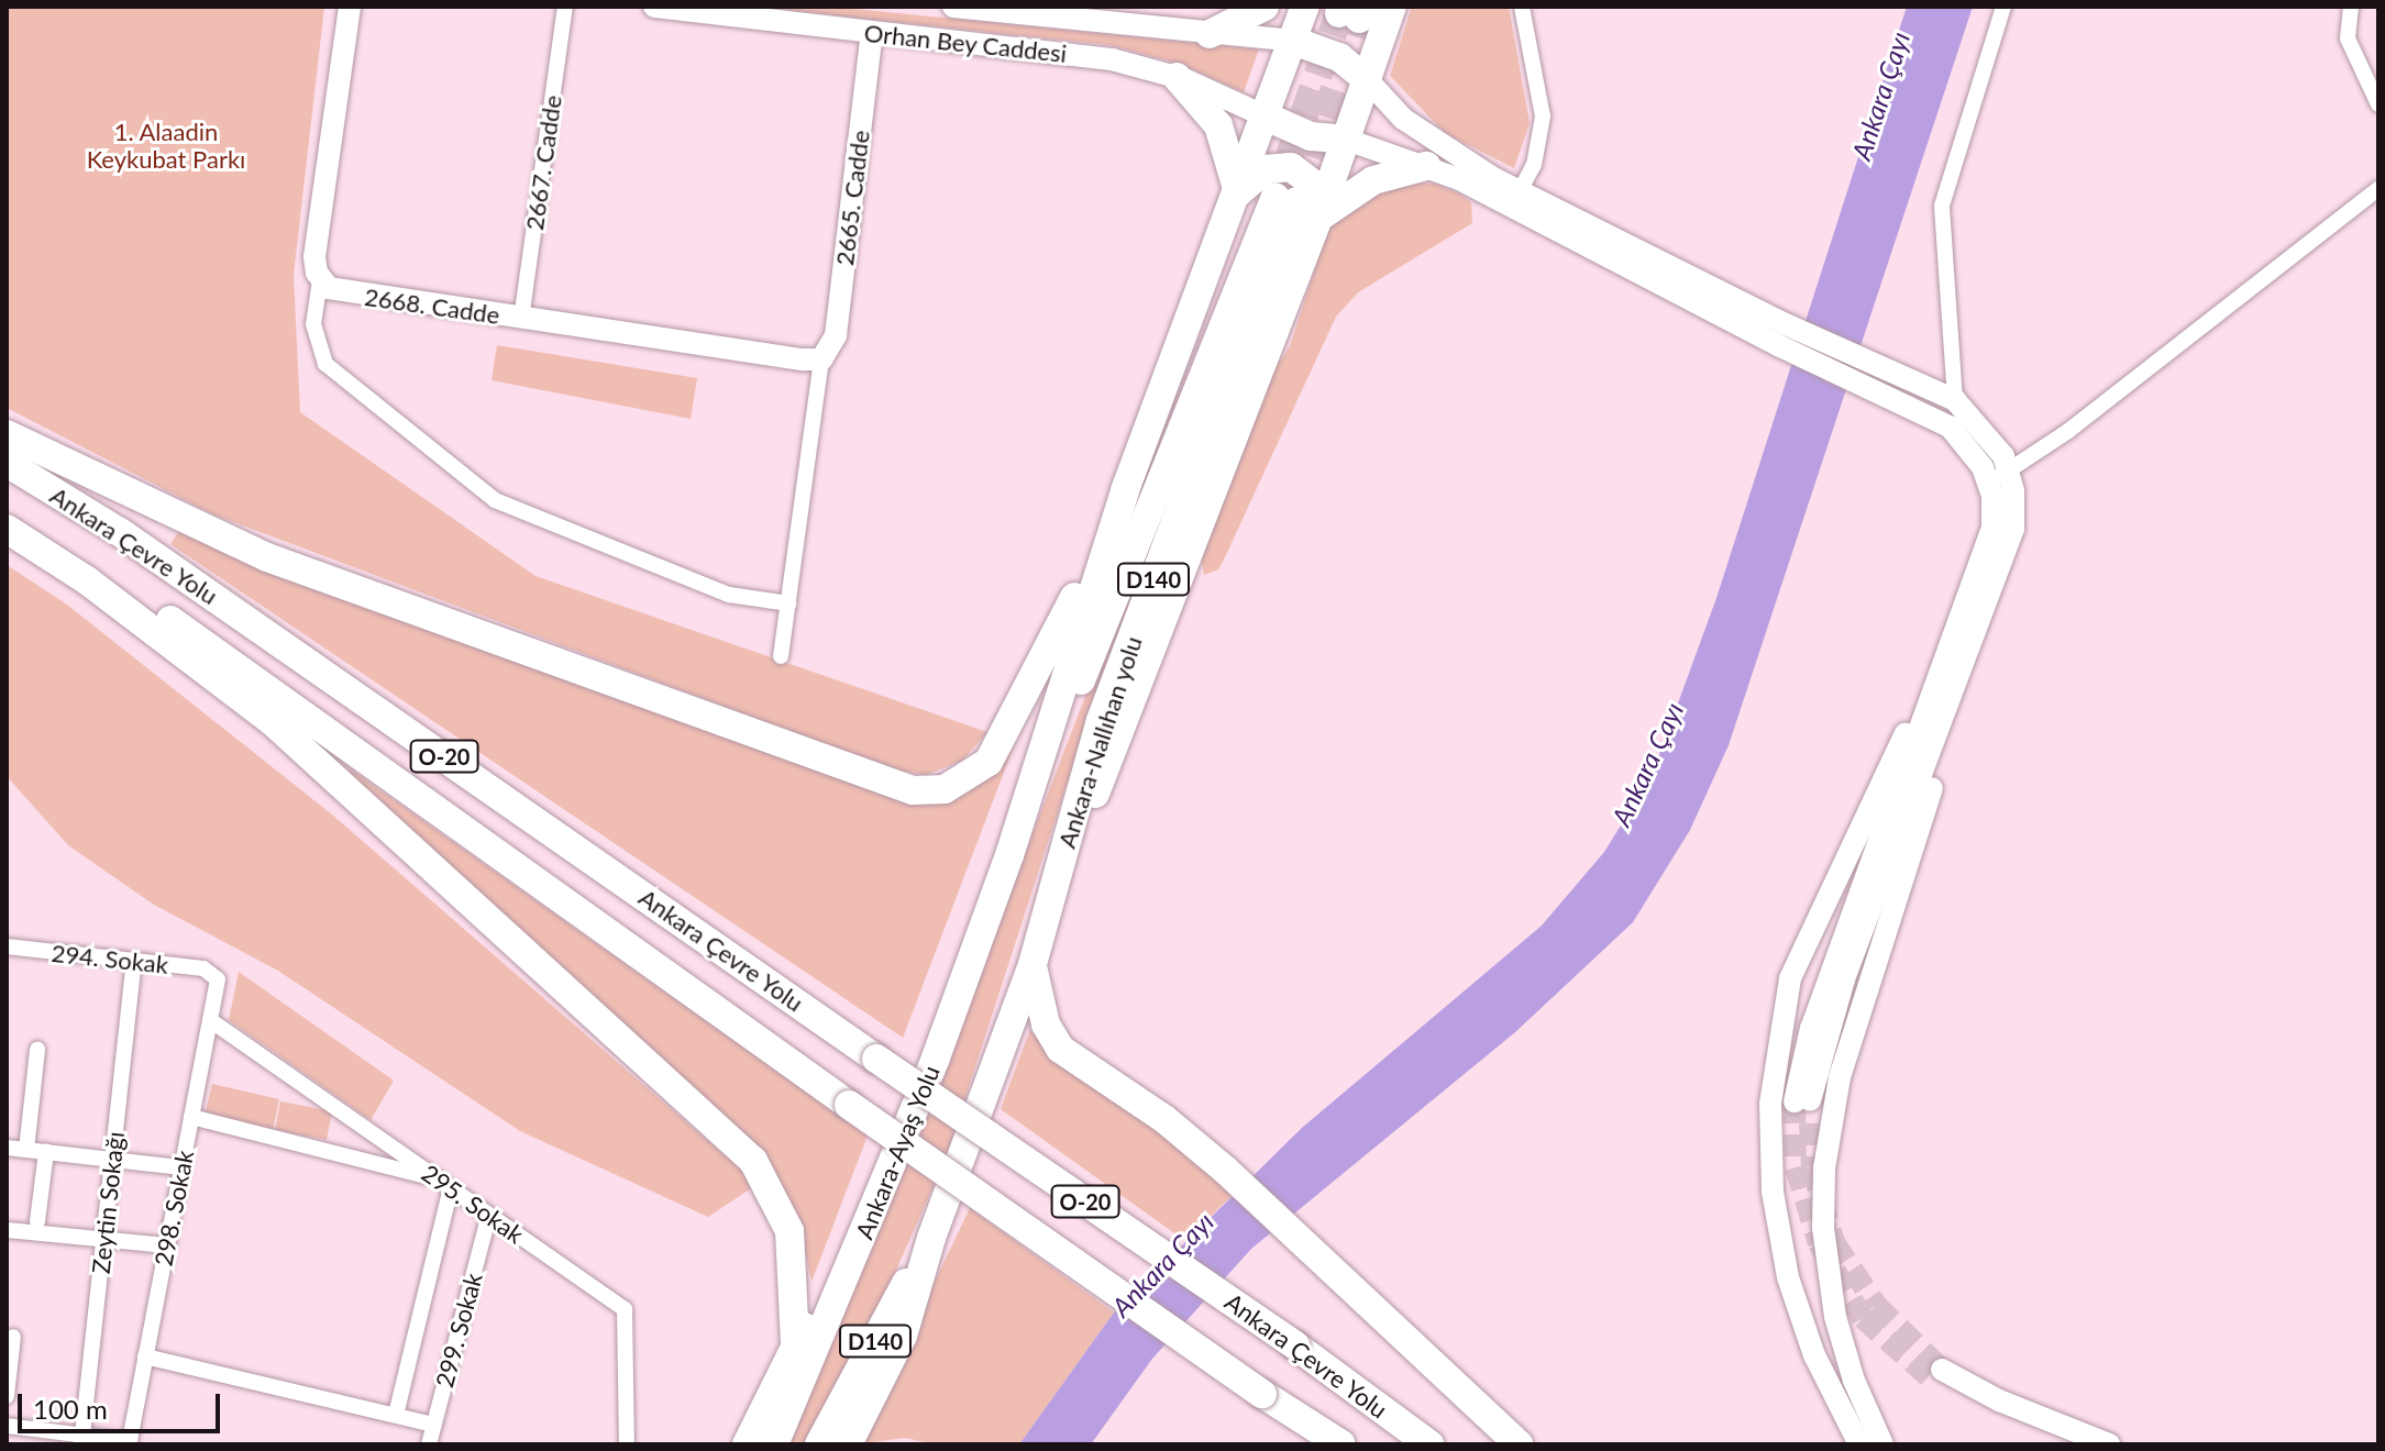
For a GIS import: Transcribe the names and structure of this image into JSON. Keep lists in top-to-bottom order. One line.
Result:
{"streets":{"highway":["Ankara Çevre Yolu","D140","Ankara-Nallıhan yolu","O-20","Ankara-Ayaş Yolu"],"main road":["Orhan Bey Caddesi","2665. Cadde","2668. Cadde"],"street":["2667. Cadde","294. Sokak","Zeytin Sokağı","295. Sokak","298. Sokak","299. Sokak"]},"crossings":[["Orhan Bey Caddesi","2665. Cadde"],["2667. Cadde","2668. Cadde"],["2665. Cadde","2668. Cadde"],["D140","Ankara-Nallıhan yolu"],["Ankara-Nallıhan yolu","Ankara-Ayaş Yolu"],["294. Sokak","Zeytin Sokağı"],["294. Sokak","298. Sokak"],["295. Sokak","298. Sokak"],["295. Sokak","299. Sokak"]],"water":["Ankara Çayı"],"parks":["1. Alaadin Keykubat Parkı"],"scale_bar":"100 m"}
